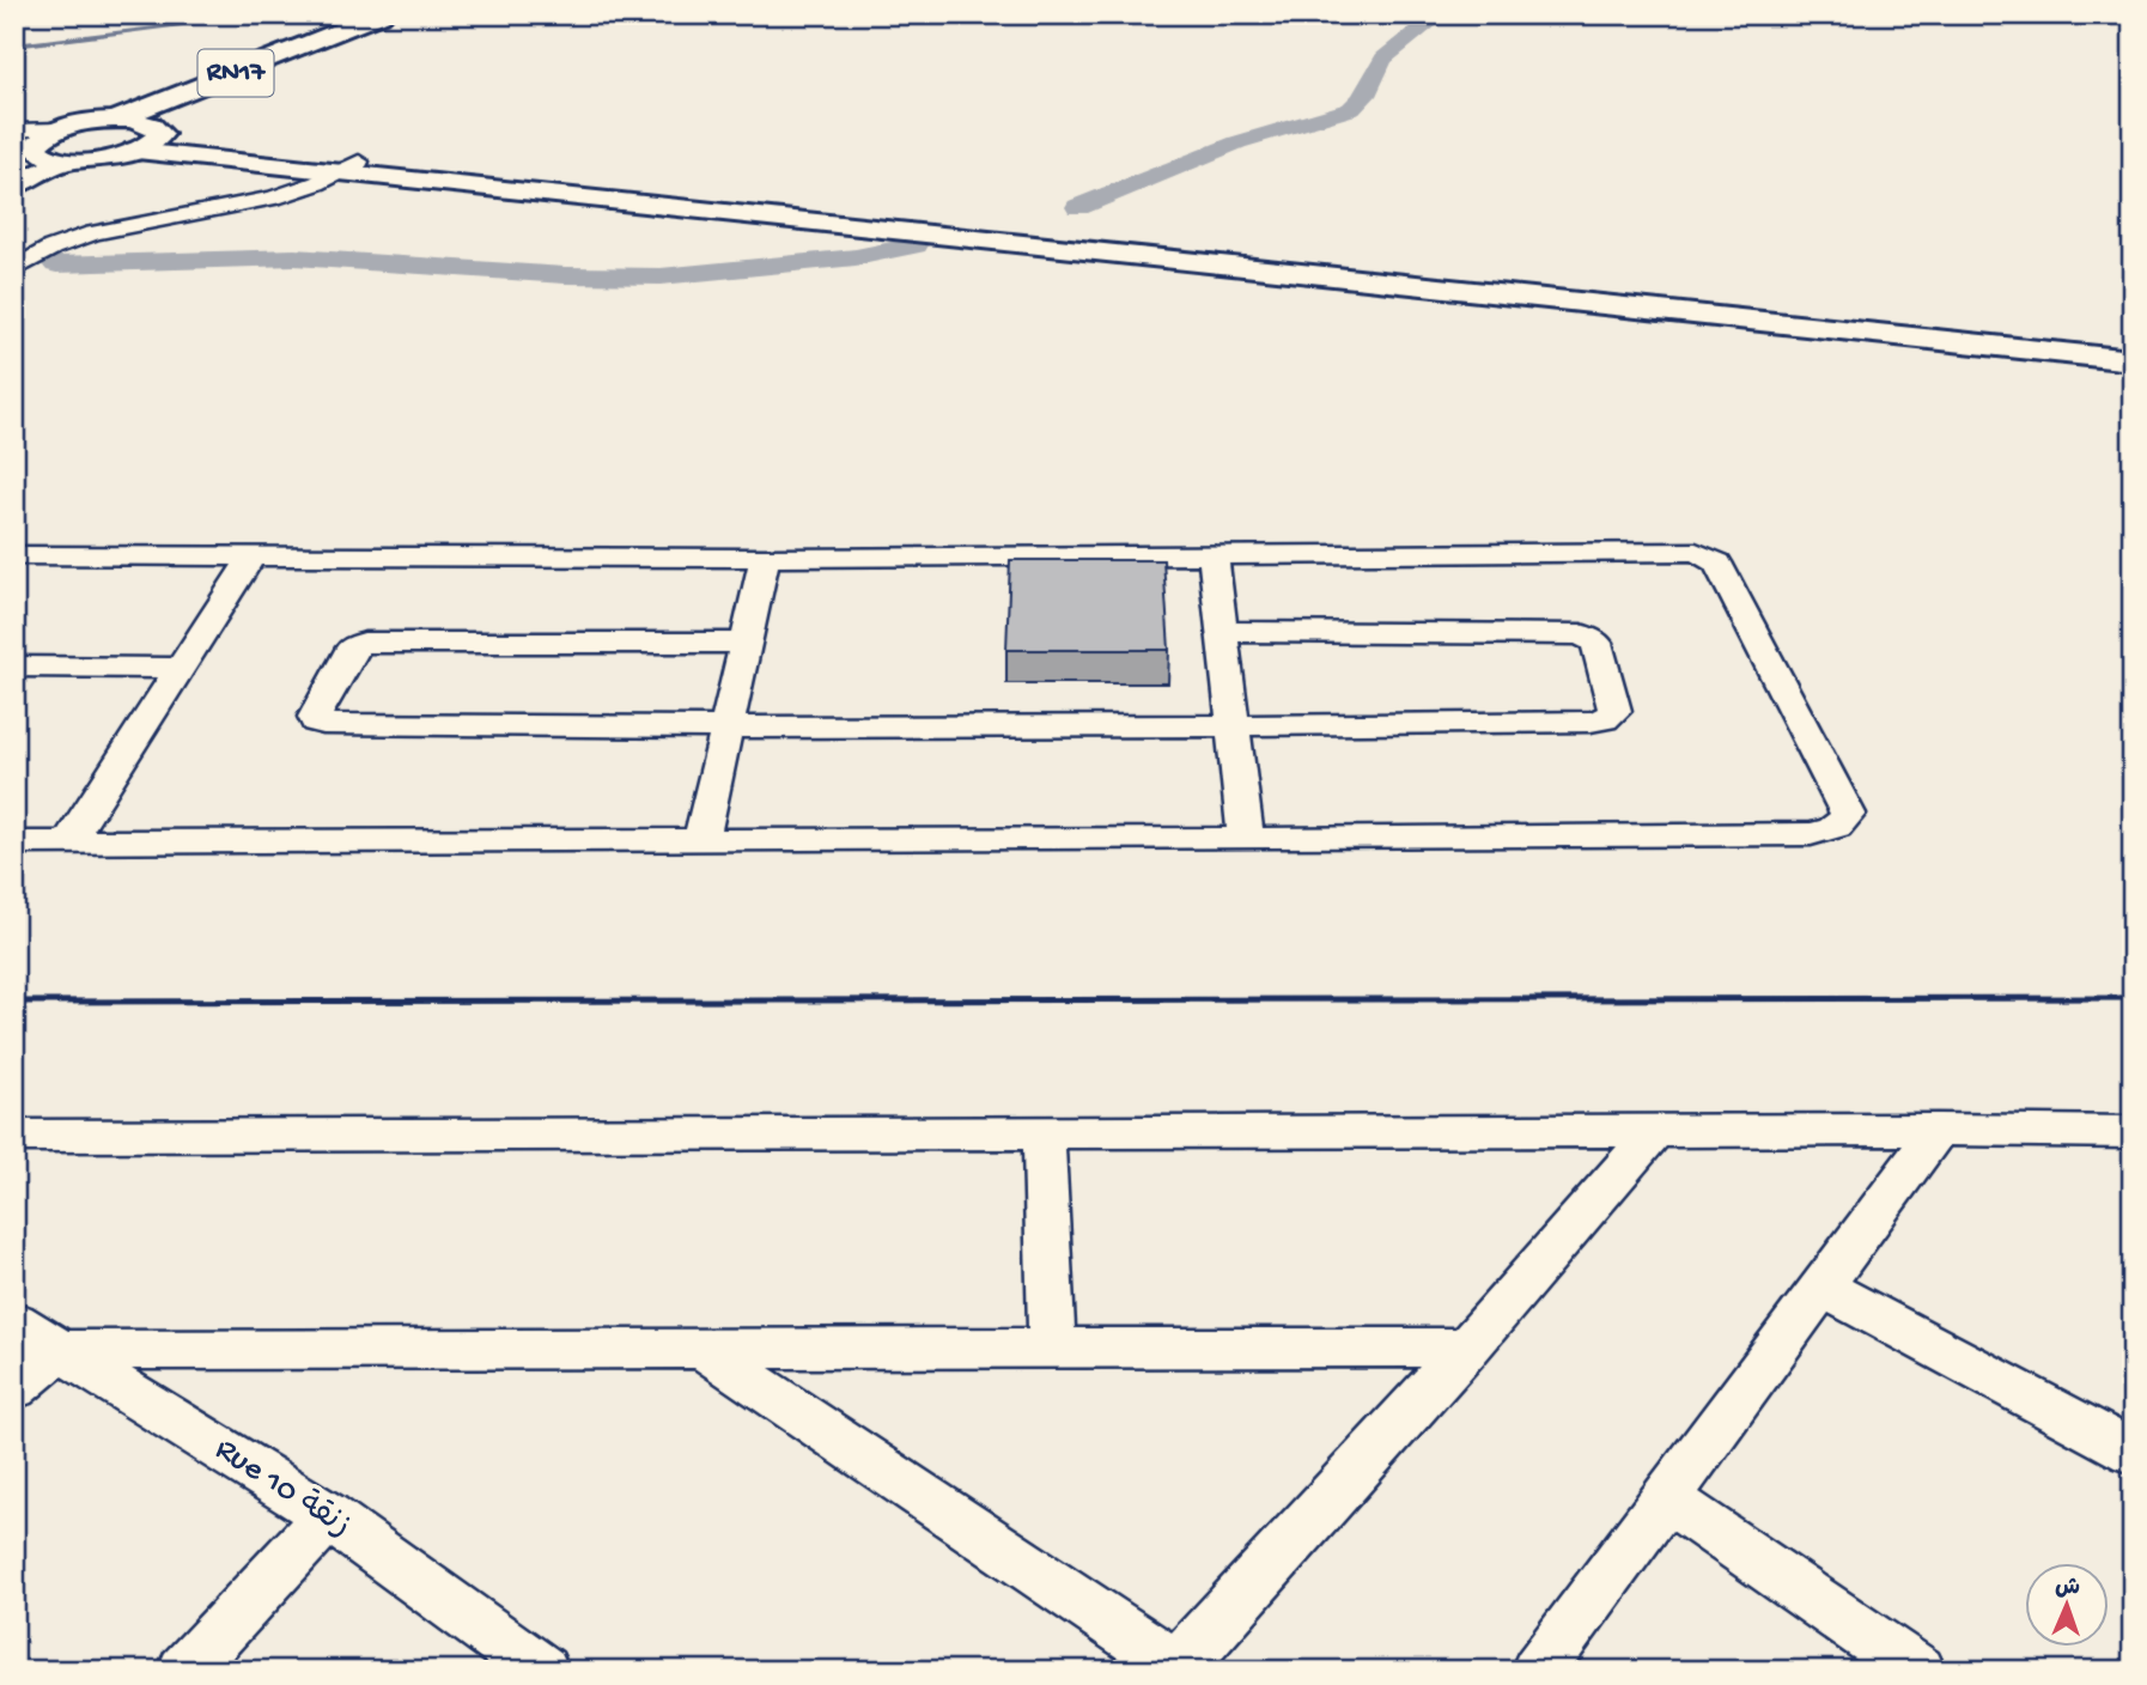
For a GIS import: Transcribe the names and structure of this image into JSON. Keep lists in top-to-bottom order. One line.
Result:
{"streets":{"main road":["RN17"],"street":["Rue 10 زنقة"]},"north":"top"}
